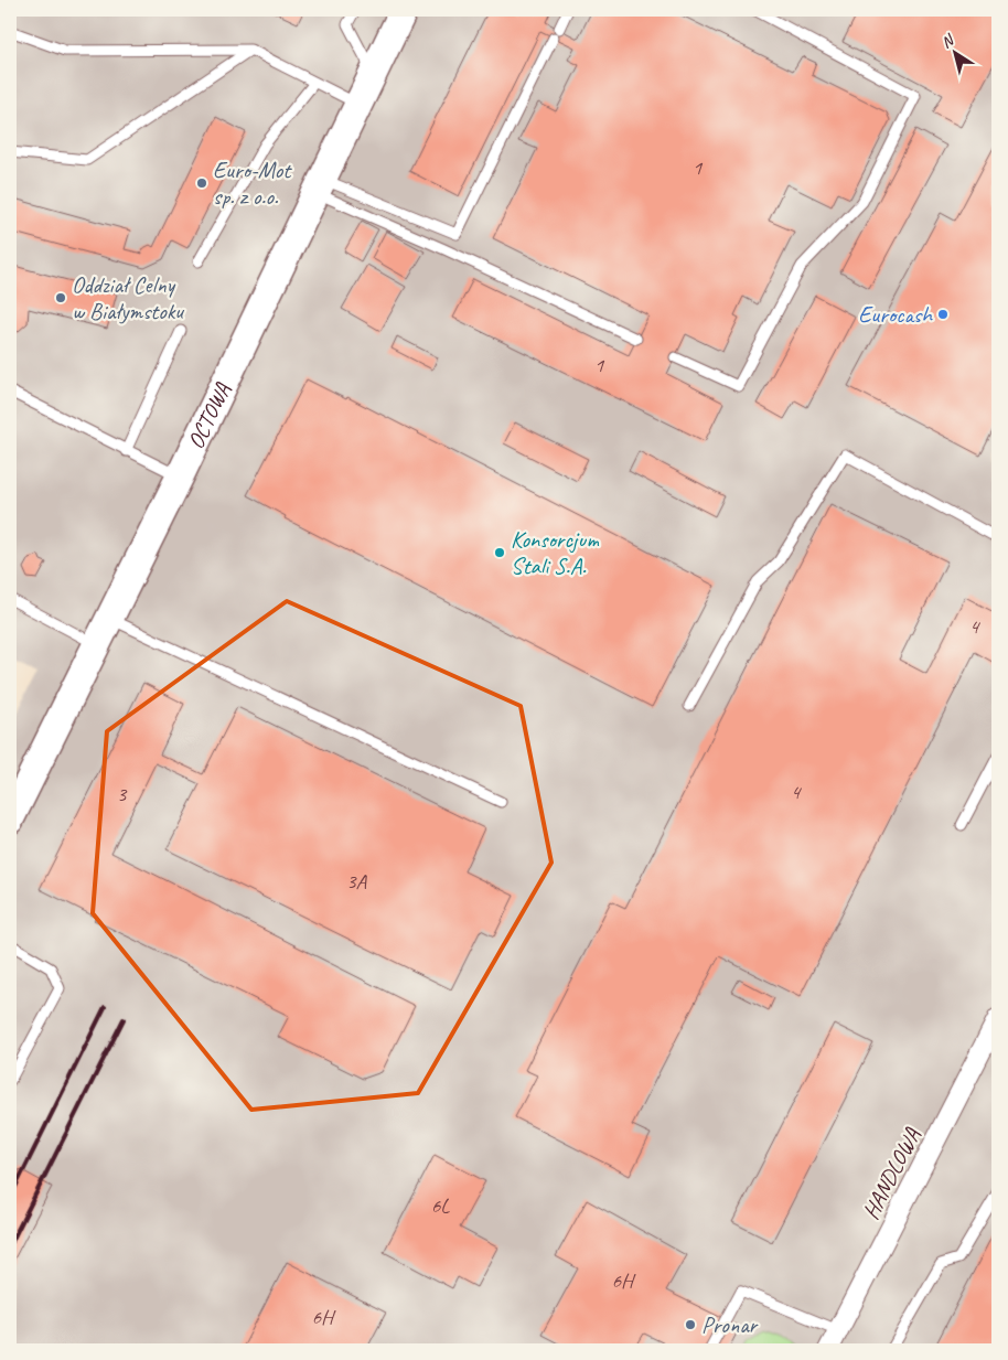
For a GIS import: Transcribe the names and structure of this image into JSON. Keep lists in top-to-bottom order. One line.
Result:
{"streets":{"street":["OCTOWA","HANDLOWA"]},"places":["Euro-Mot sp. z o.o.","Oddział Celny w Białymstoku","Eurocash","Konsorcjum Stali S.A.","Pronar"],"house_numbers":["1","1","4","4","3","3A","6L","6H","6H"],"north":"top left"}
